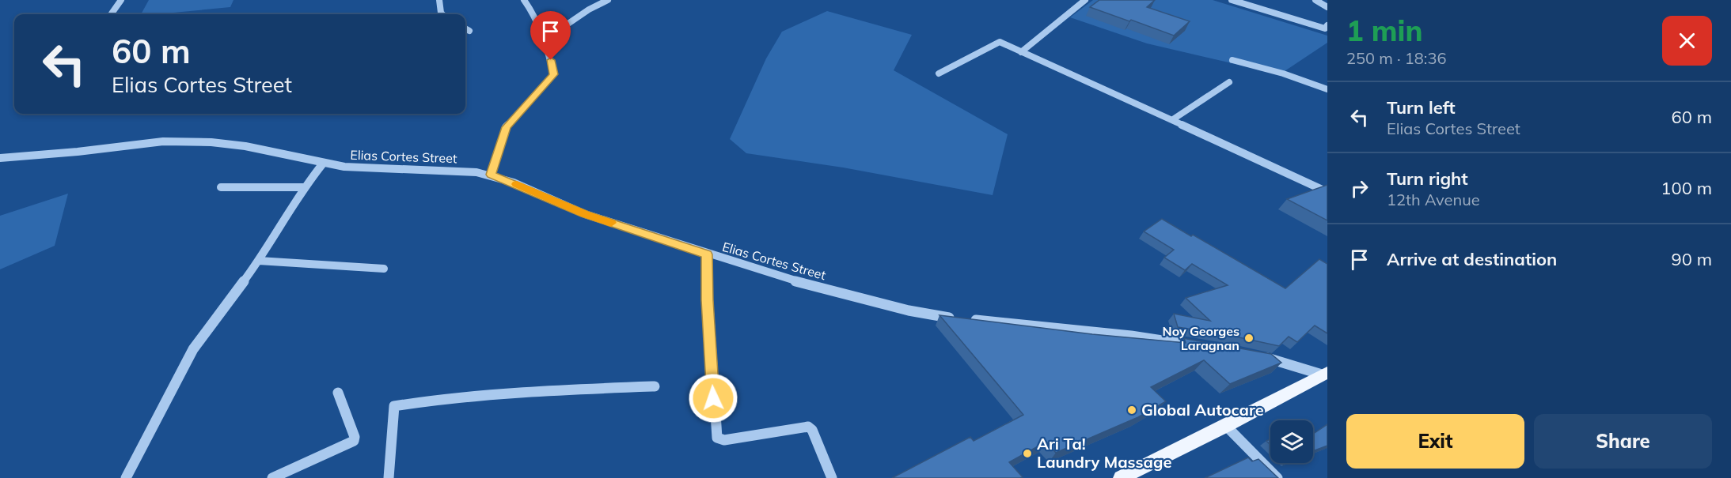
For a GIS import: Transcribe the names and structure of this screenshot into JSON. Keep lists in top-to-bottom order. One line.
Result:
{"streets":{"street":["Elias Cortes Street"]},"places":["Noy Georges Laragnan","Global Autocare","Ari Ta! Laundry Massage"],"page":{"heading":["1 min","250 m · 18:36"],"turn":["60 m","Elias Cortes Street"],"list":[{"name":"Turn left","note":"Elias Cortes Street","value":"60 m"},{"name":"Turn right","note":"12th Avenue","value":"100 m"},{"name":"Arrive at destination","value":"90 m"}],"buttons":["Exit","Share"]}}
